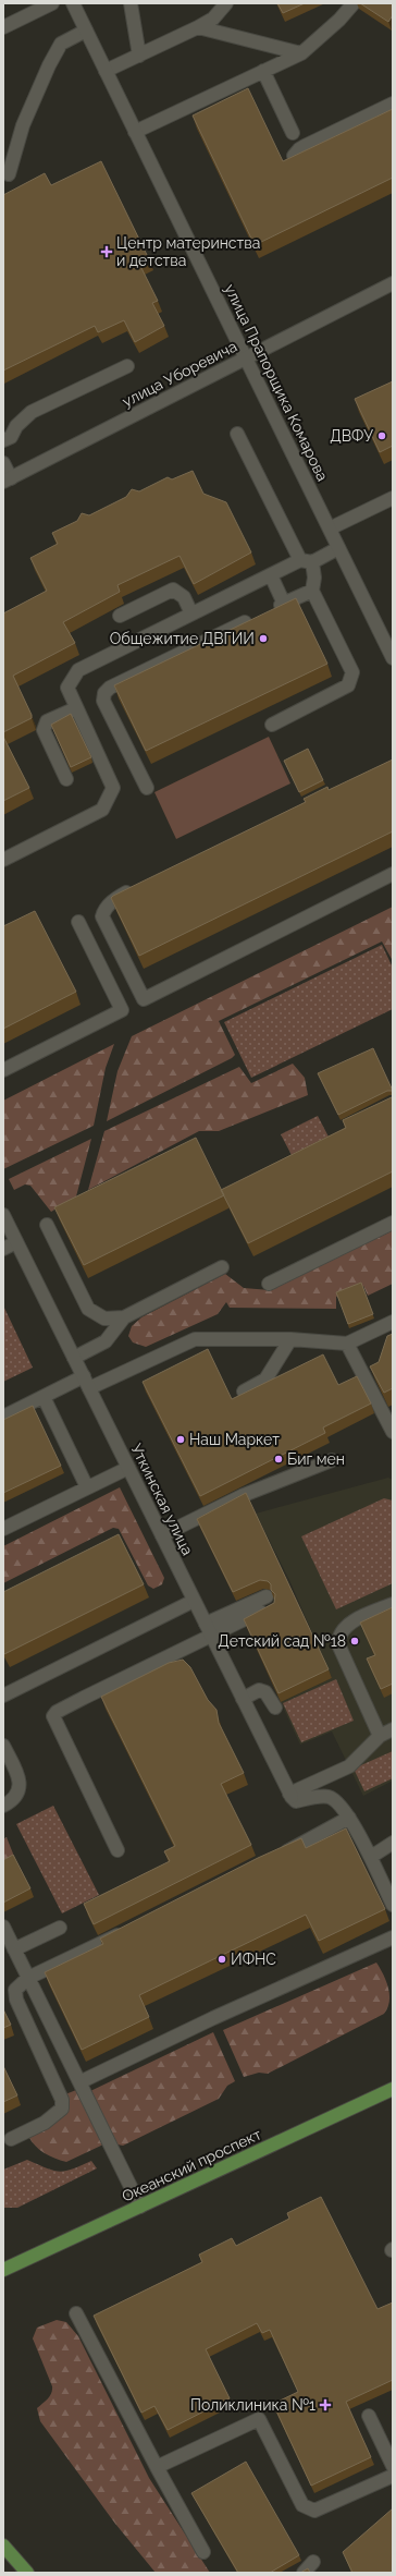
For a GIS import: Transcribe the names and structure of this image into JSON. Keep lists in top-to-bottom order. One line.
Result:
{"streets":{"main road":["Океанский проспект"],"street":["улица Уборевича","улица Прапорщика Комарова","Уткинская улица"]},"crossings":[["улица Уборевича","улица Прапорщика Комарова"]],"places":{"health":["Центр материнства и детства","Поликлиника №1"],"other":["ДВФУ","Общежитие ДВГИИ","Наш Маркет","Биг мен","Детский сад №18","ИФНС"]}}
